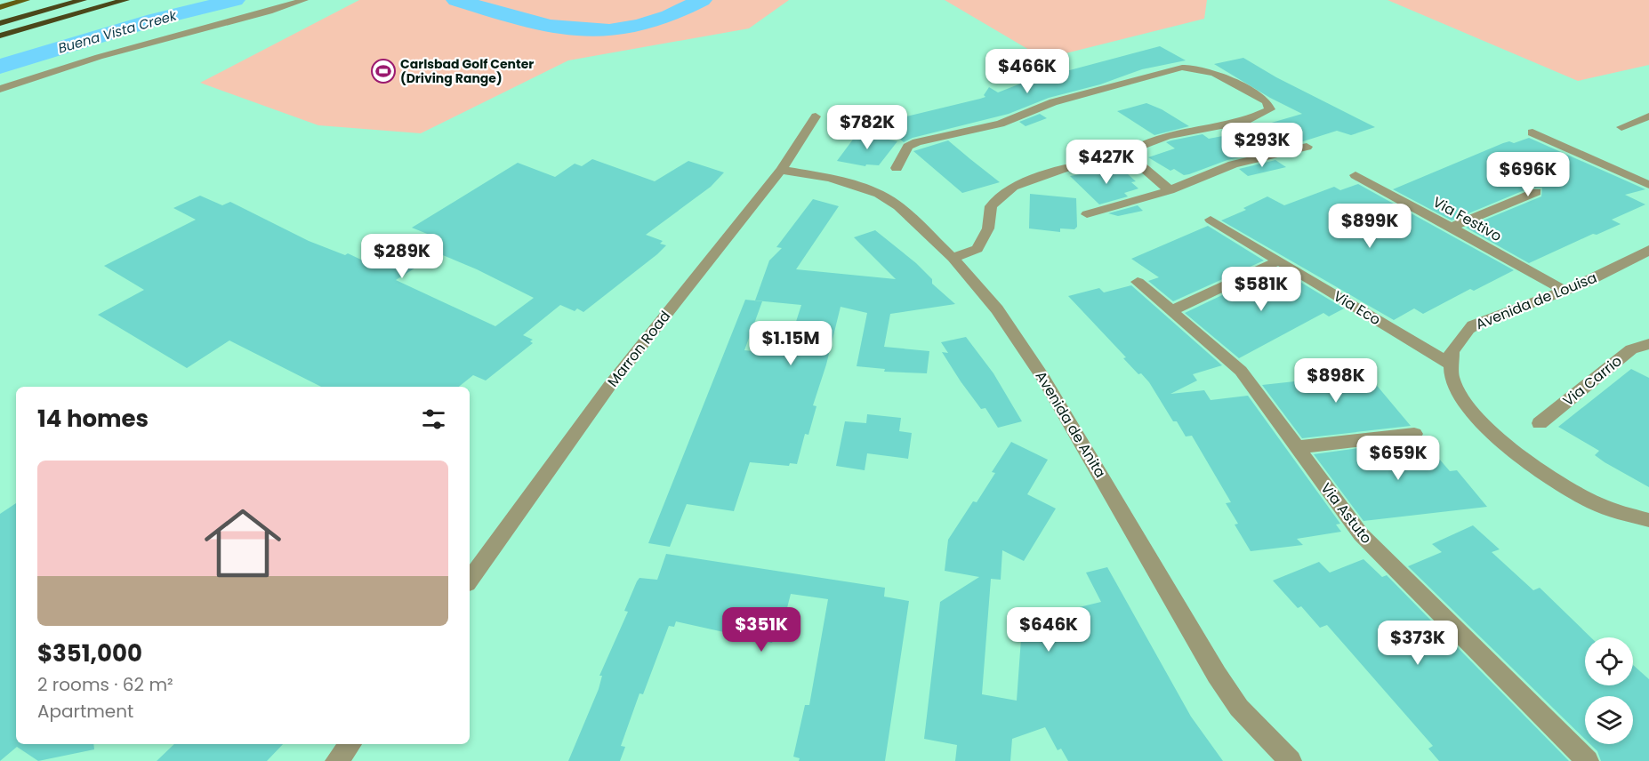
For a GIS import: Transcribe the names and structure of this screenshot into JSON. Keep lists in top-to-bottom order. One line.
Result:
{"streets":{"street":["Via Festivo","Avenida de Louisa","Via Eco","Marron Road","Via Carrio","Avenida de Anita","Via Astuto"]},"crossings":[["Via Festivo","Avenida de Louisa"],["Avenida de Louisa","Via Eco"],["Marron Road","Avenida de Anita"]],"water":["Buena Vista Creek"],"places":{"sports":["Carlsbad Golf Center (Driving Range)"]},"page":{"price":["$466K","$782K","$293K","$427K","$696K","$899K","$289K","$581K","$1.15M","$898K","$659K","$351K","$646K","$373K"],"heading":"14 homes","list":[{"name":"$351,000","note":"2 rooms · 62 m² · Apartment"}]}}
